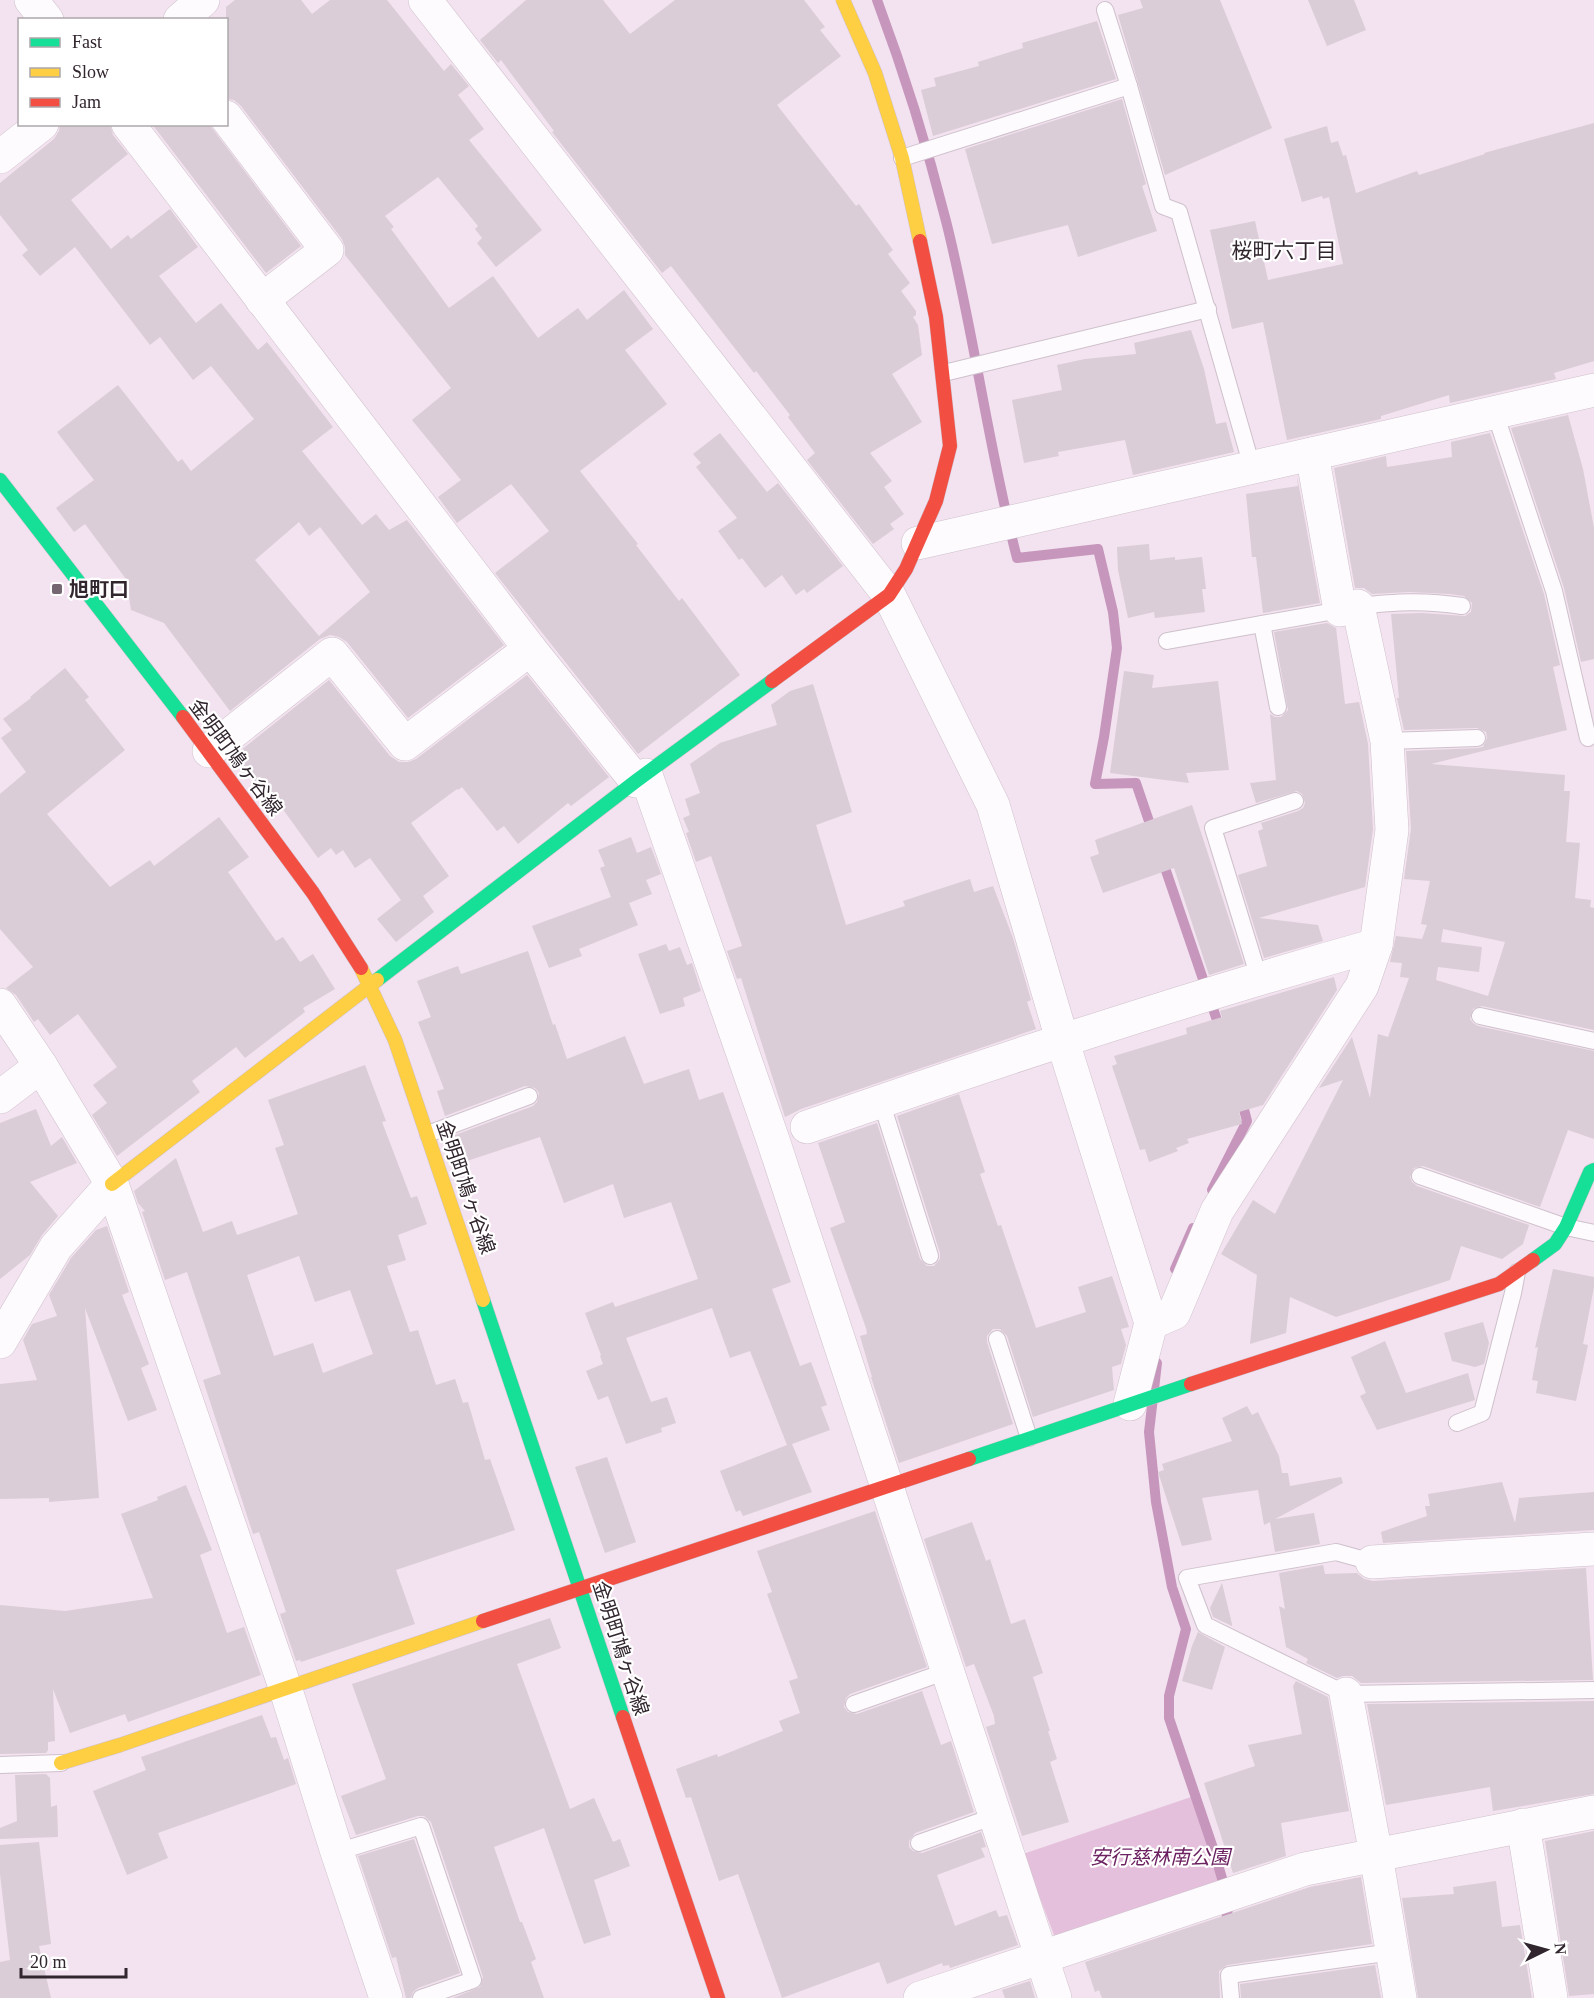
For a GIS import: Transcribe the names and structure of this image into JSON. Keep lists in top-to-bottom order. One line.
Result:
{"streets":{"street":["金明町鳩ヶ谷線"]},"districts":["桜町六丁目"],"parks":["安行慈林南公園"],"places":{"transit":["旭町口"]},"legend":["Fast","Slow","Jam"],"scale_bar":"20 m","north":"right"}
